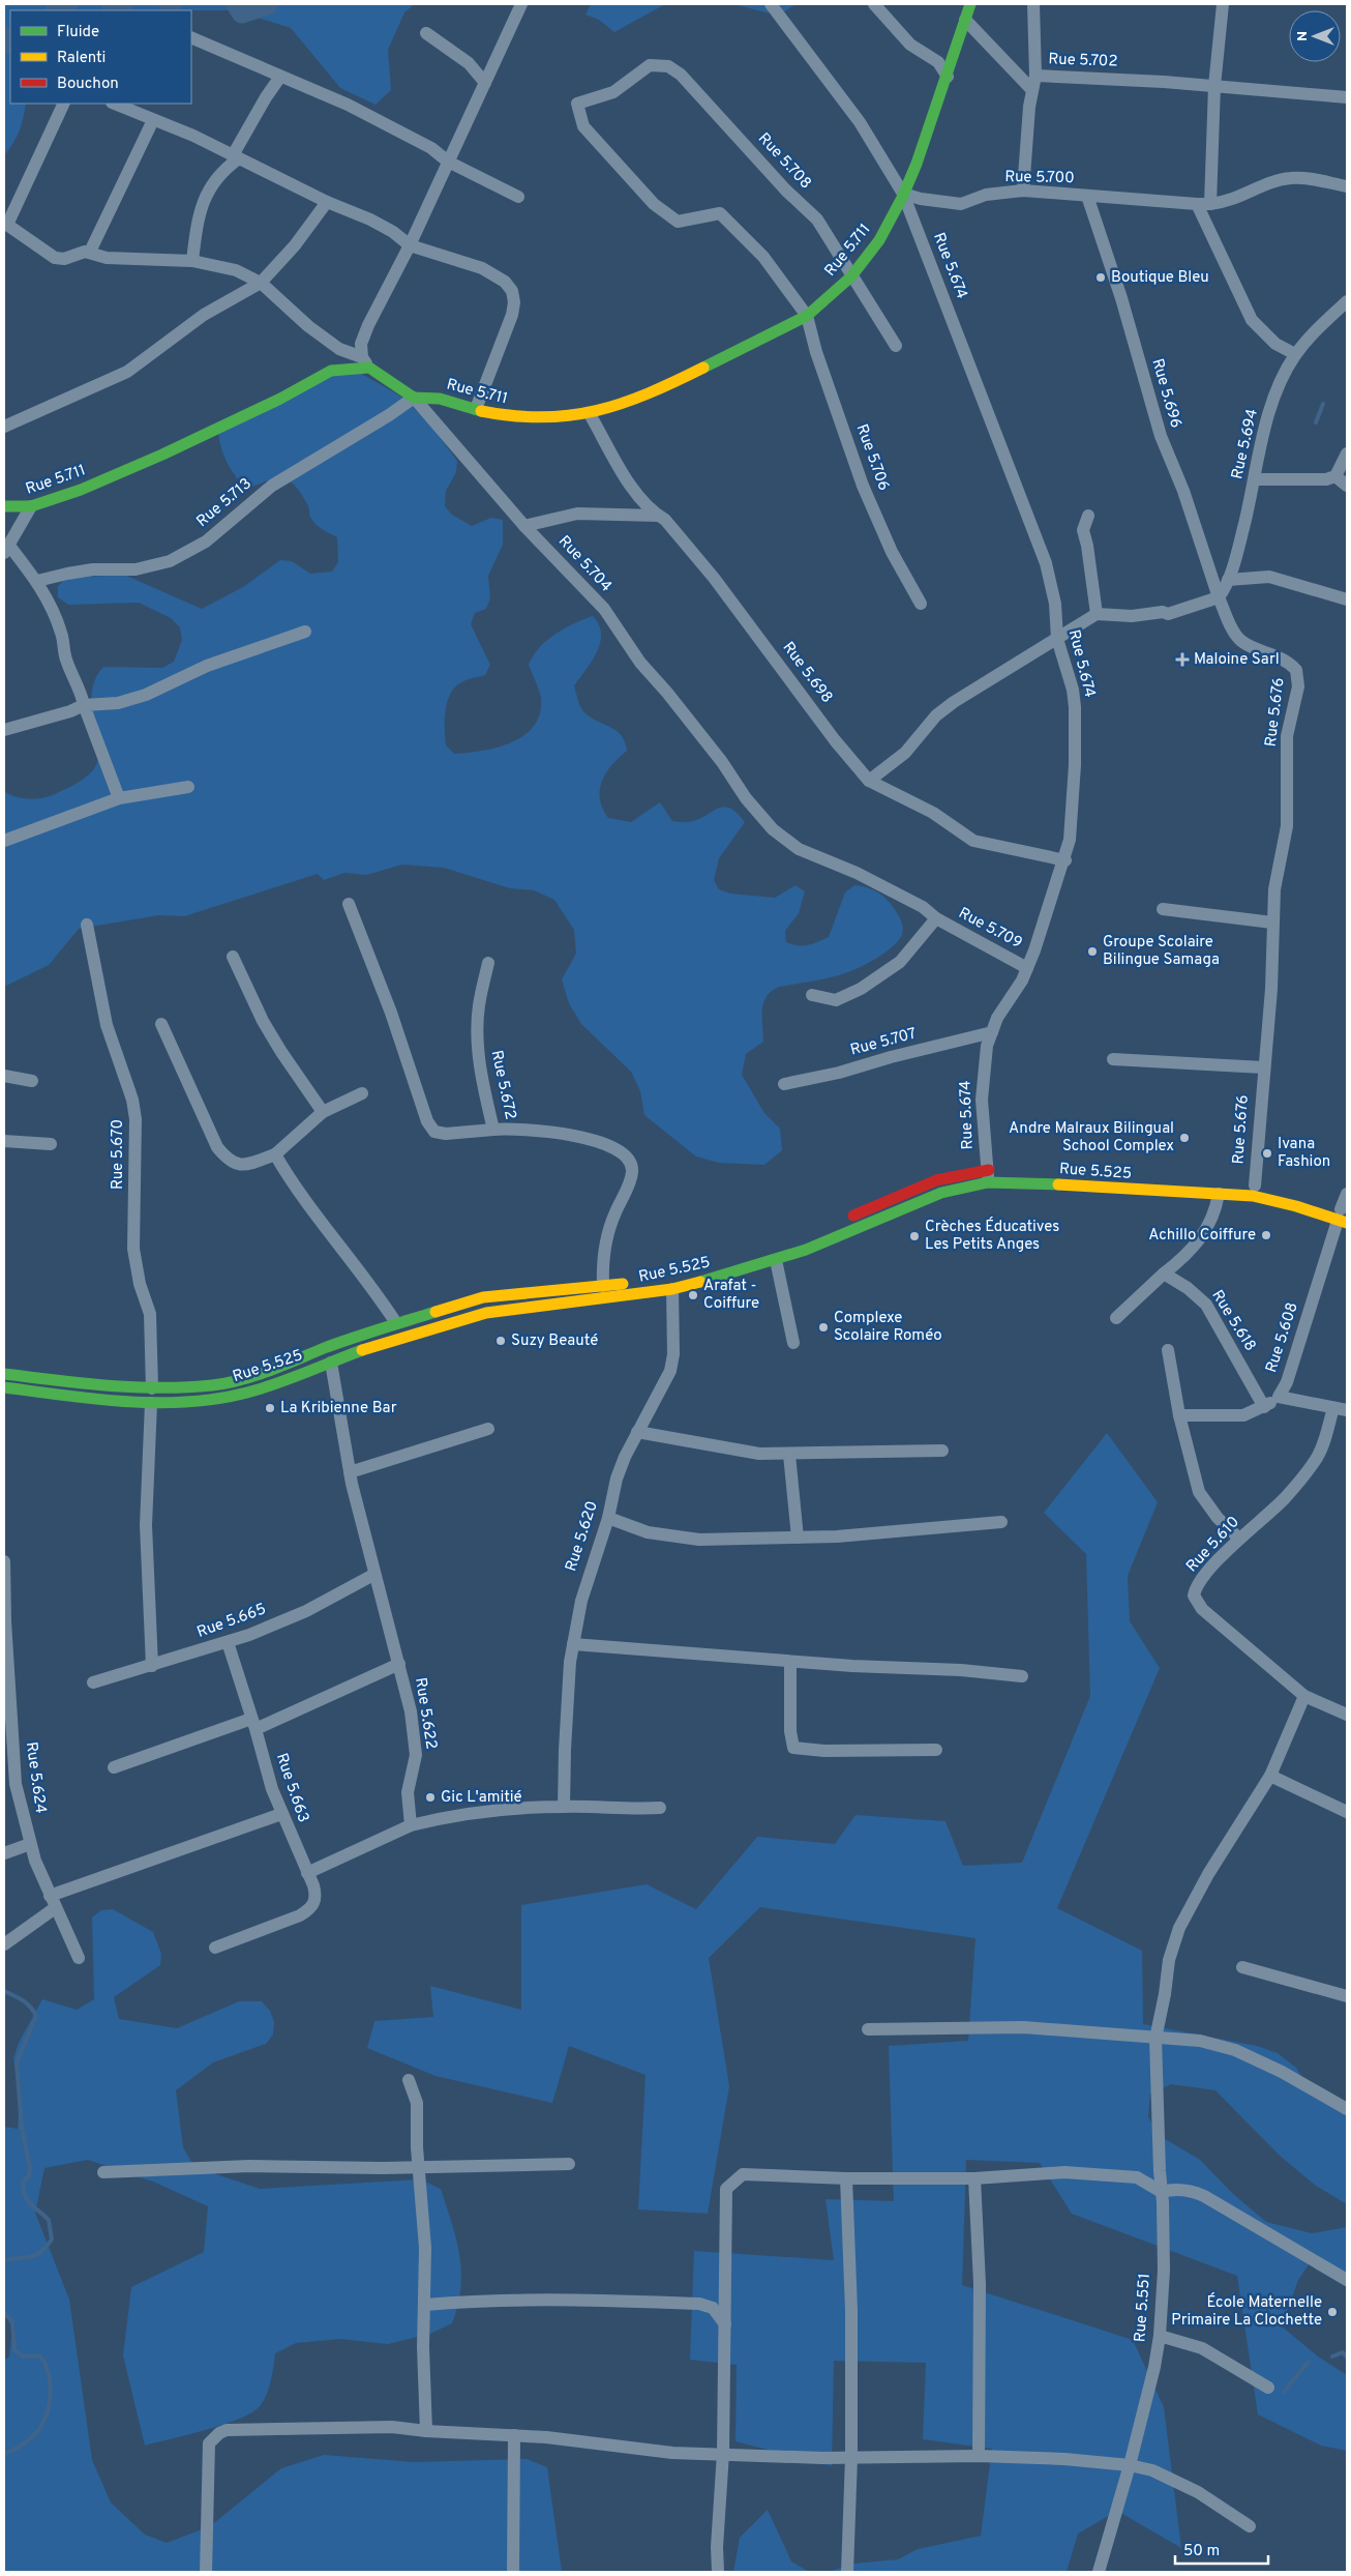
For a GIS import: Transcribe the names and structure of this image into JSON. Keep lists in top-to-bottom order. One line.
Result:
{"streets":{"street":["Rue 5.702","Rue 5.708","Rue 5.700","Rue 5.711","Rue 5.674","Rue 5.696","Rue 5.694","Rue 5.706","Rue 5.713","Rue 5.704","Rue 5.698","Rue 5.676","Rue 5.709","Rue 5.707","Rue 5.672","Rue 5.670","Rue 5.525","Rue 5.618","Rue 5.608","Rue 5.620","Rue 5.610","Rue 5.665","Rue 5.622","Rue 5.624","Rue 5.663","Rue 5.551"]},"crossings":[["Rue 5.702","Rue 5.700"],["Rue 5.708","Rue 5.711"],["Rue 5.708","Rue 5.706"],["Rue 5.700","Rue 5.711"],["Rue 5.700","Rue 5.674"],["Rue 5.700","Rue 5.696"],["Rue 5.711","Rue 5.674"],["Rue 5.711","Rue 5.706"],["Rue 5.711","Rue 5.713"],["Rue 5.711","Rue 5.698"],["Rue 5.674","Rue 5.698"],["Rue 5.674","Rue 5.709"],["Rue 5.674","Rue 5.707"],["Rue 5.674","Rue 5.525"],["Rue 5.696","Rue 5.694"],["Rue 5.696","Rue 5.676"],["Rue 5.694","Rue 5.676"],["Rue 5.704","Rue 5.698"],["Rue 5.704","Rue 5.709"],["Rue 5.676","Rue 5.525"],["Rue 5.672","Rue 5.525"],["Rue 5.670","Rue 5.525"],["Rue 5.525","Rue 5.608"],["Rue 5.525","Rue 5.620"],["Rue 5.525","Rue 5.622"],["Rue 5.608","Rue 5.610"],["Rue 5.610","Rue 5.551"],["Rue 5.665","Rue 5.622"],["Rue 5.665","Rue 5.663"]],"places":{"other":["Boutique Bleu","Groupe Scolaire Bilingue Samaga","Andre Malraux Bilingual School Complex","Ivana Fashion","Achillo Coiffure","Crèches Éducatives Les Petits Anges","Arafat - Coiffure","Complexe Scolaire Roméo","Suzy Beauté","La Kribienne Bar","Gic L'amitié","École Maternelle Primaire La Clochette"],"health":["Maloine Sarl"]},"legend":["Fluide","Ralenti","Bouchon"],"scale_bar":"50 m","north":"left"}
